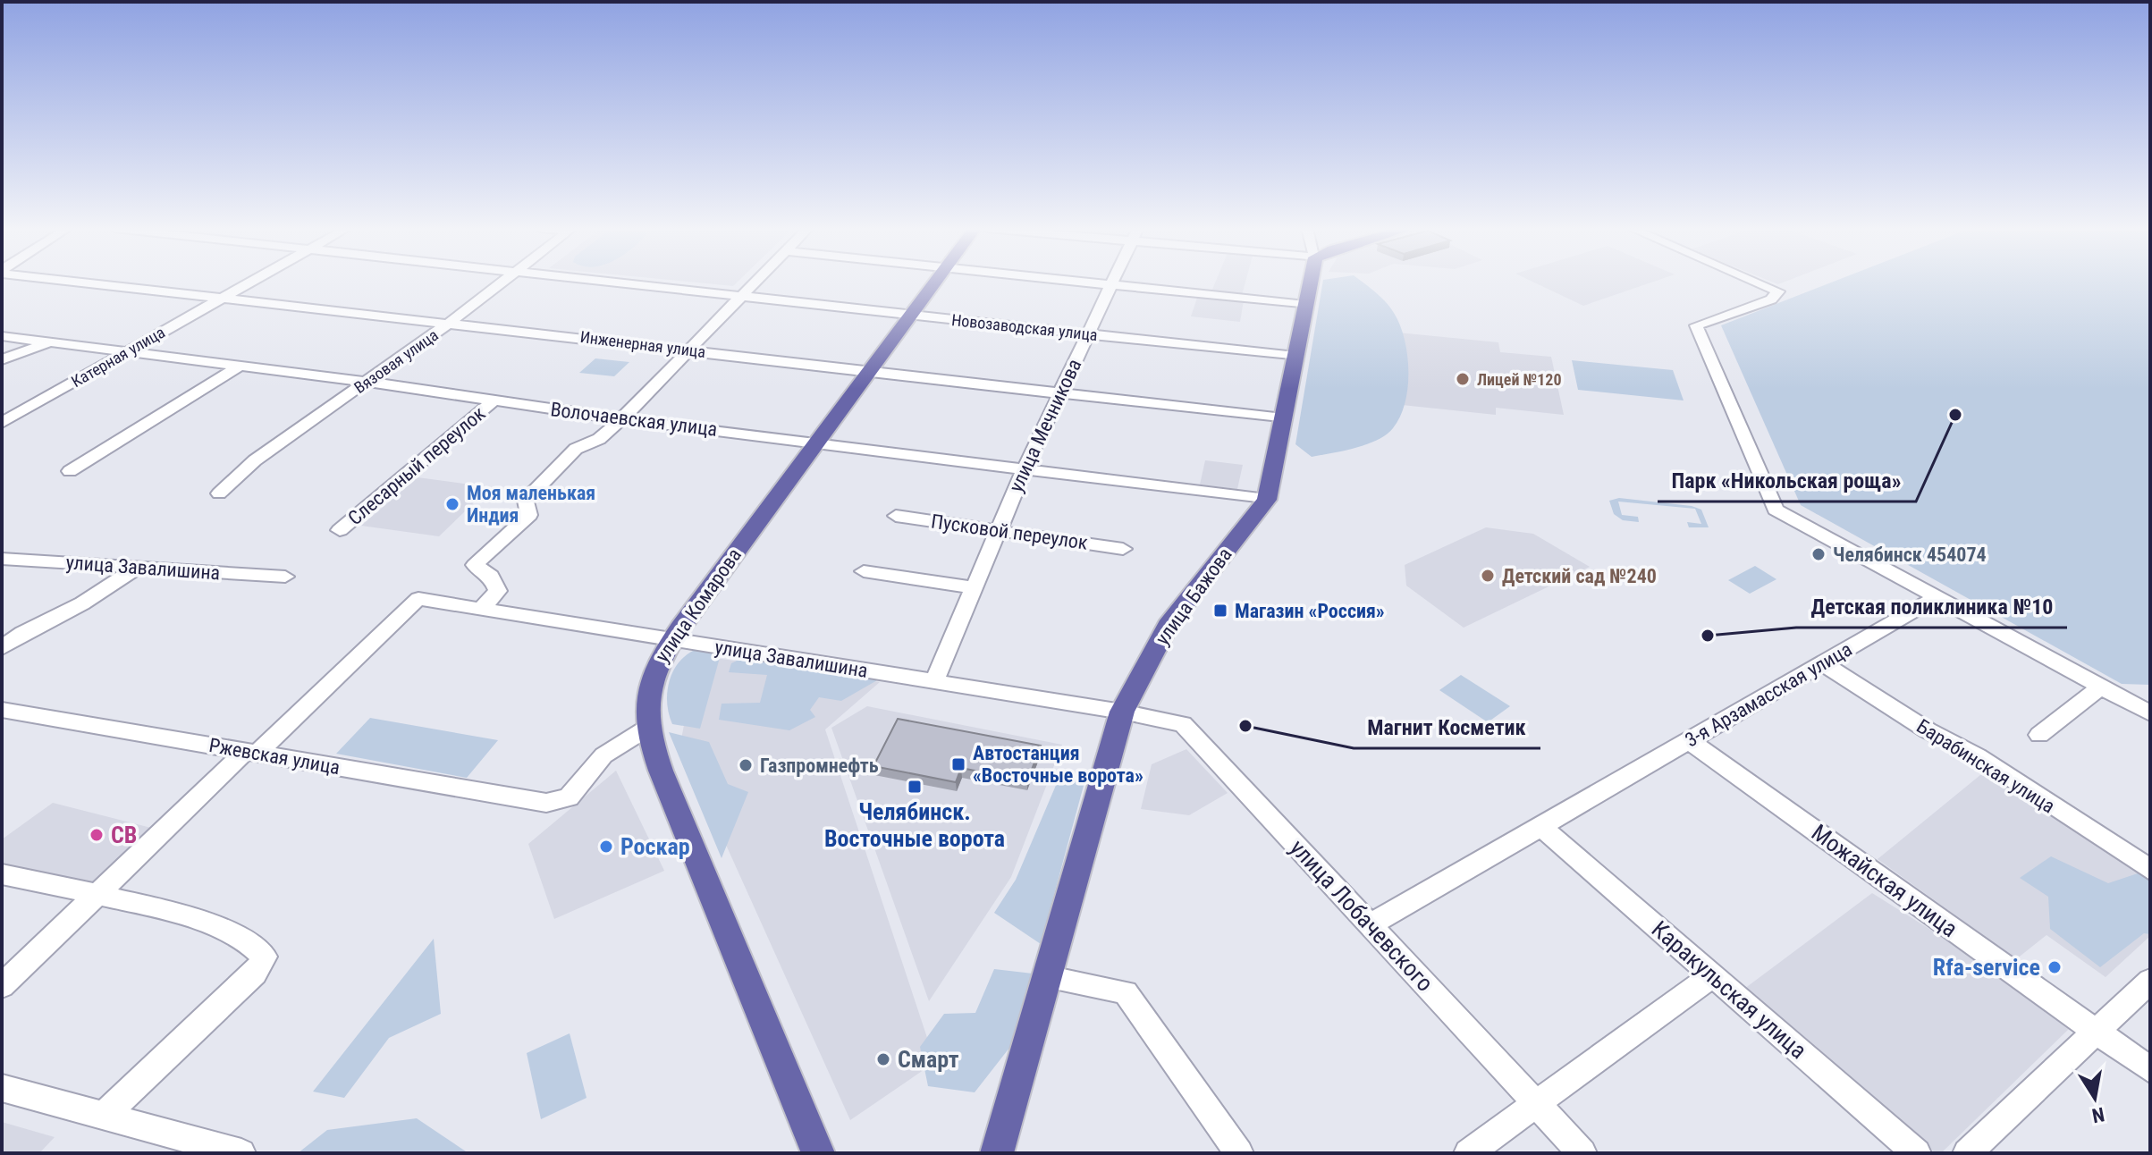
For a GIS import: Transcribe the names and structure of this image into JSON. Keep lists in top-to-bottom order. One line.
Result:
{"streets":{"main road":["улица Бажова","улица Комарова"],"street":["Новозаводская улица","Инженерная улица","Катерная улица","Вязовая улица","Волочаевская улица","улица Мечникова","Слесарный переулок","Пусковой переулок","улица Завалишина","3-я Арзамасская улица","Ржевская улица","Барабинская улица","Можайская улица","улица Лобачевского","Каракульская улица"]},"crossings":[["Новозаводская улица","улица Мечникова"],["Новозаводская улица","улица Бажова"],["Новозаводская улица","улица Комарова"],["Инженерная улица","Катерная улица"],["Инженерная улица","Вязовая улица"],["Инженерная улица","улица Мечникова"],["Инженерная улица","улица Бажова"],["Инженерная улица","улица Комарова"],["Катерная улица","Волочаевская улица"],["Вязовая улица","Волочаевская улица"],["Волочаевская улица","улица Мечникова"],["Волочаевская улица","Слесарный переулок"],["Волочаевская улица","улица Бажова"],["Волочаевская улица","улица Комарова"],["улица Мечникова","Пусковой переулок"],["улица Мечникова","улица Завалишина"],["улица Завалишина","улица Бажова"],["улица Завалишина","улица Комарова"],["улица Завалишина","Ржевская улица"],["улица Завалишина","улица Лобачевского"],["улица Бажова","улица Лобачевского"],["улица Комарова","Ржевская улица"],["3-я Арзамасская улица","Барабинская улица"],["3-я Арзамасская улица","Можайская улица"],["3-я Арзамасская улица","улица Лобачевского"],["3-я Арзамасская улица","Каракульская улица"]],"places":{"other":["Лицей №120","Парк «Никольская роща»","Моя маленькая Индия","Челябинск 454074","Детский сад №240","Детская поликлиника №10","Магнит Косметик","Газпромнефть","СВ","Роскар","Rfa-service","Смарт"],"transit":["Магазин «Россия»","Автостанция «Восточные ворота»","Челябинск. Восточные ворота"]},"north":"bottom"}
